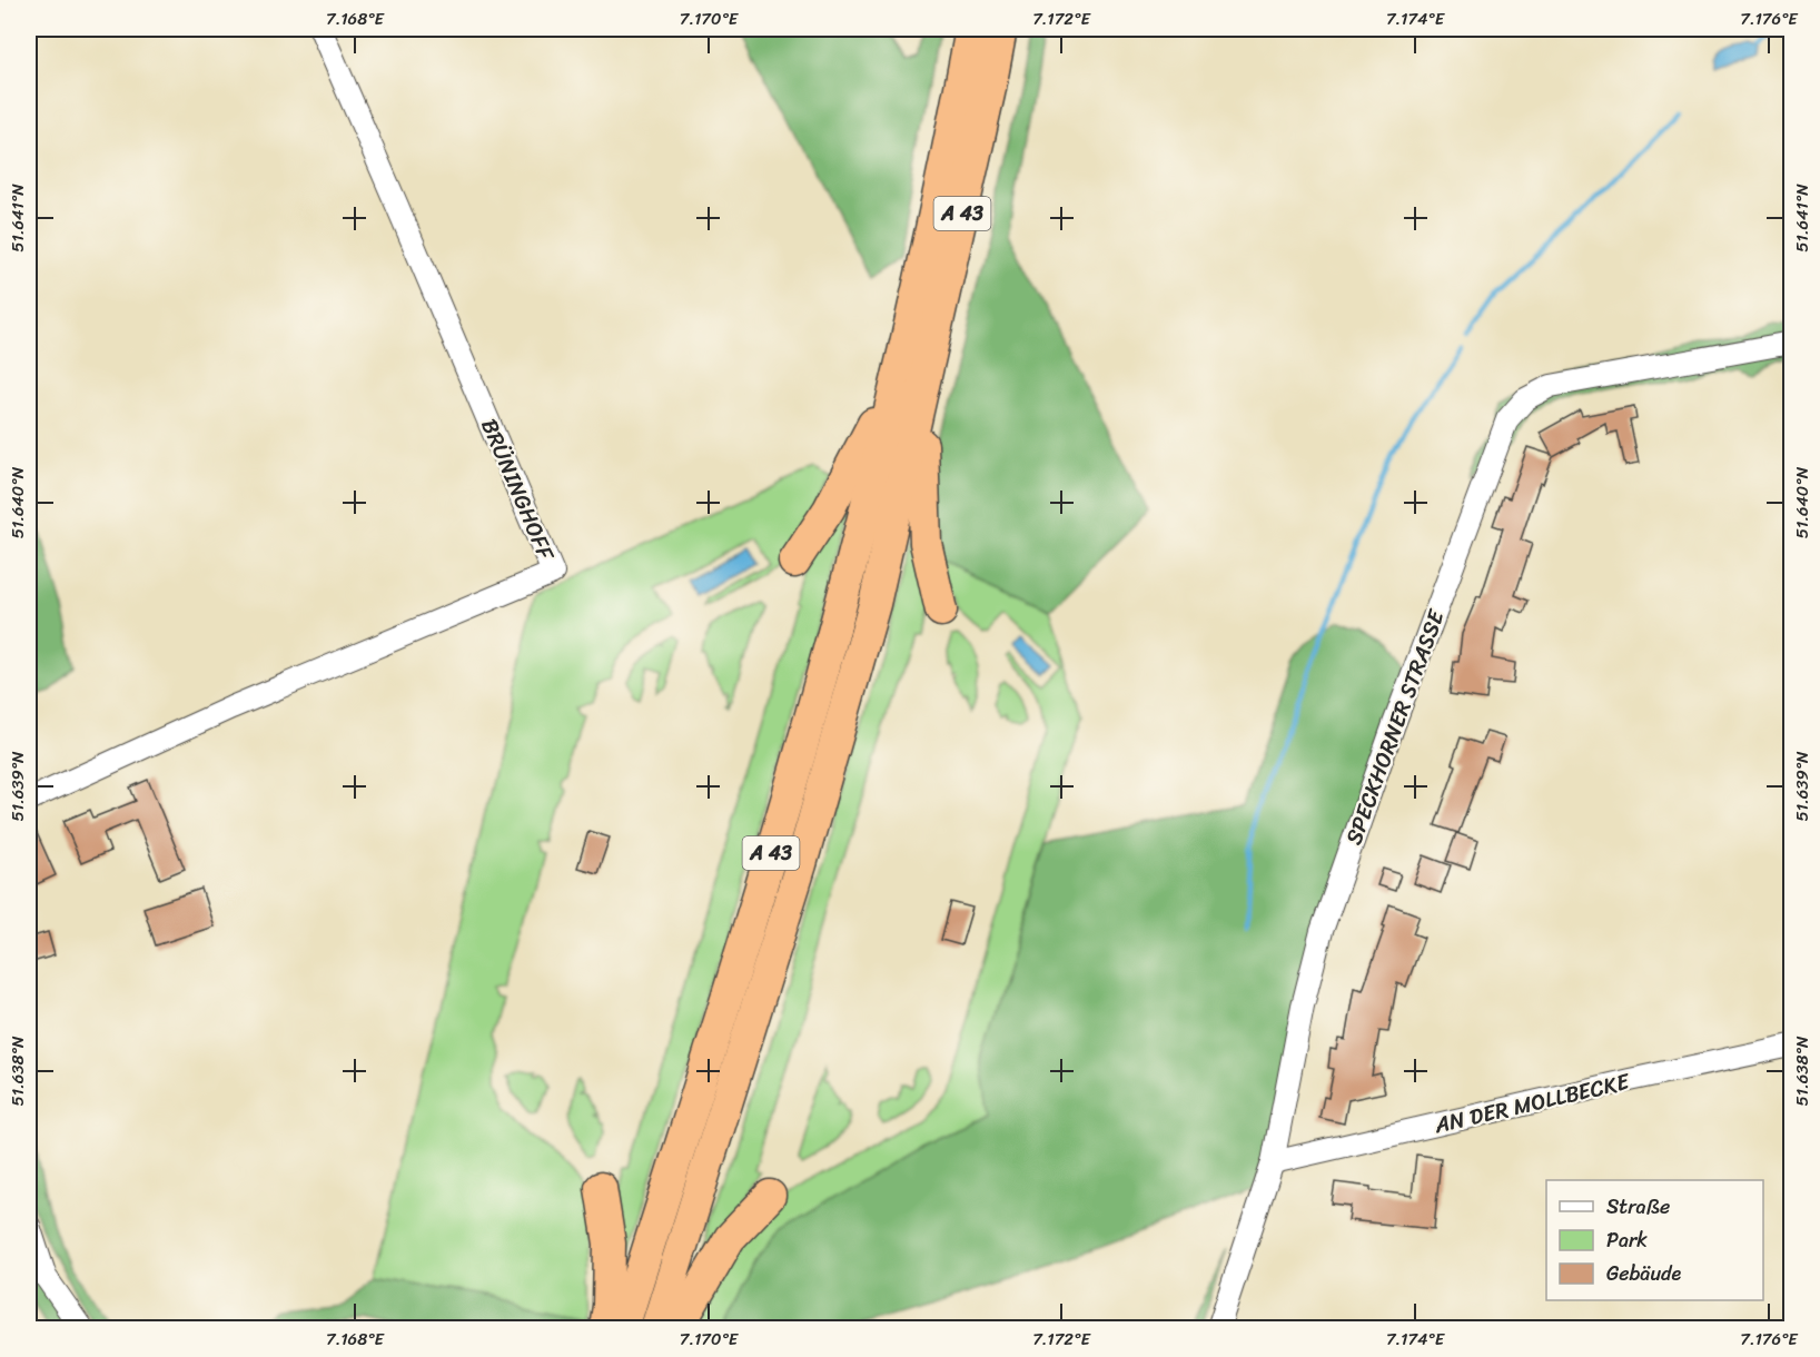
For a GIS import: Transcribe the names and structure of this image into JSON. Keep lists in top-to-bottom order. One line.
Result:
{"streets":{"highway":["A 43"],"street":["BRÜNINGHOFF","SPECKHORNER STRASSE","AN DER MOLLBECKE"]},"crossings":[["SPECKHORNER STRASSE","AN DER MOLLBECKE"]],"legend":["Straße","Park","Gebäude"],"coordinates":["7.168°E","7.170°E","7.172°E","7.174°E","7.176°E","51.641°N","51.640°N","51.639°N","51.638°N"]}
